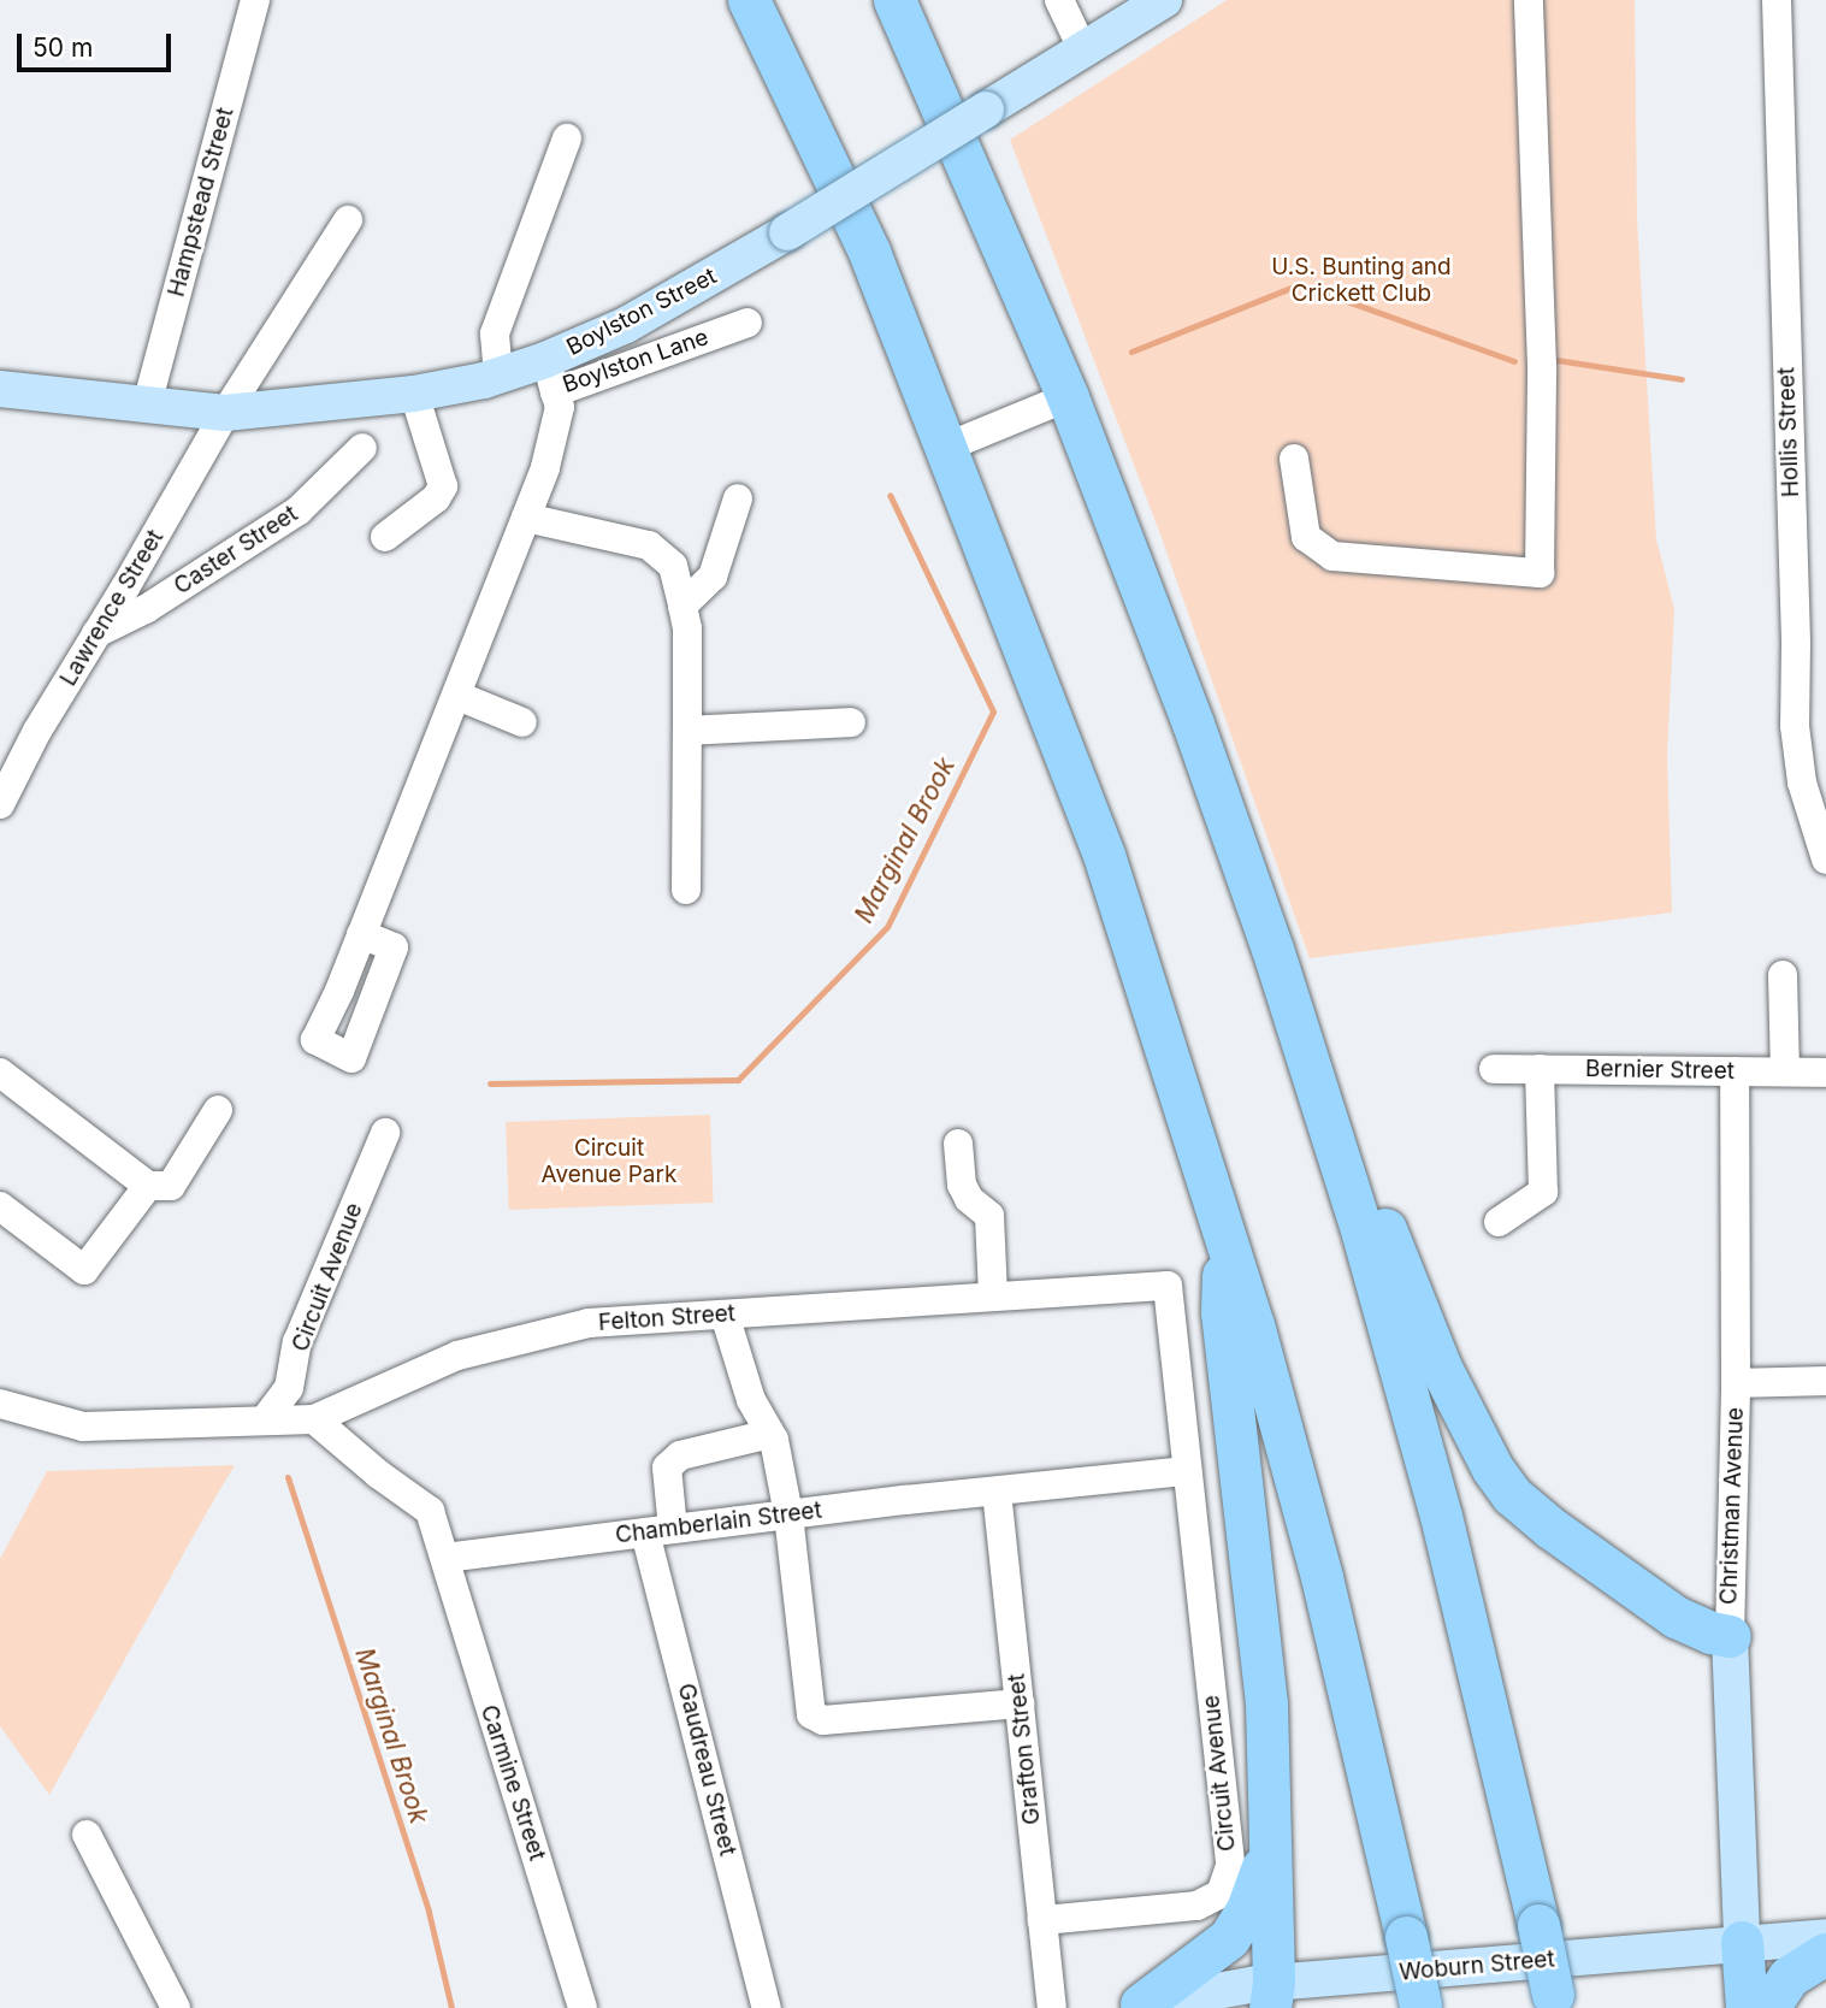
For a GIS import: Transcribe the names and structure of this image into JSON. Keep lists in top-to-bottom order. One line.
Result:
{"streets":{"main road":["Boylston Street","Christman Avenue","Woburn Street"],"street":["Hampstead Street","Boylston Lane","Hollis Street","Caster Street","Lawrence Street","Bernier Street","Circuit Avenue","Felton Street","Chamberlain Street","Grafton Street","Gaudreau Street","Carmine Street"]},"crossings":[["Hampstead Street","Boylston Street"],["Boylston Street","Boylston Lane"],["Boylston Street","Lawrence Street"],["Caster Street","Lawrence Street"],["Bernier Street","Christman Avenue"],["Circuit Avenue","Felton Street"],["Circuit Avenue","Chamberlain Street"],["Circuit Avenue","Grafton Street"],["Felton Street","Chamberlain Street"],["Christman Avenue","Woburn Street"],["Chamberlain Street","Grafton Street"],["Chamberlain Street","Gaudreau Street"],["Chamberlain Street","Carmine Street"]],"water":["Marginal Brook"],"parks":["U.S. Bunting and Crickett Club","Circuit Avenue Park"],"scale_bar":"50 m"}
